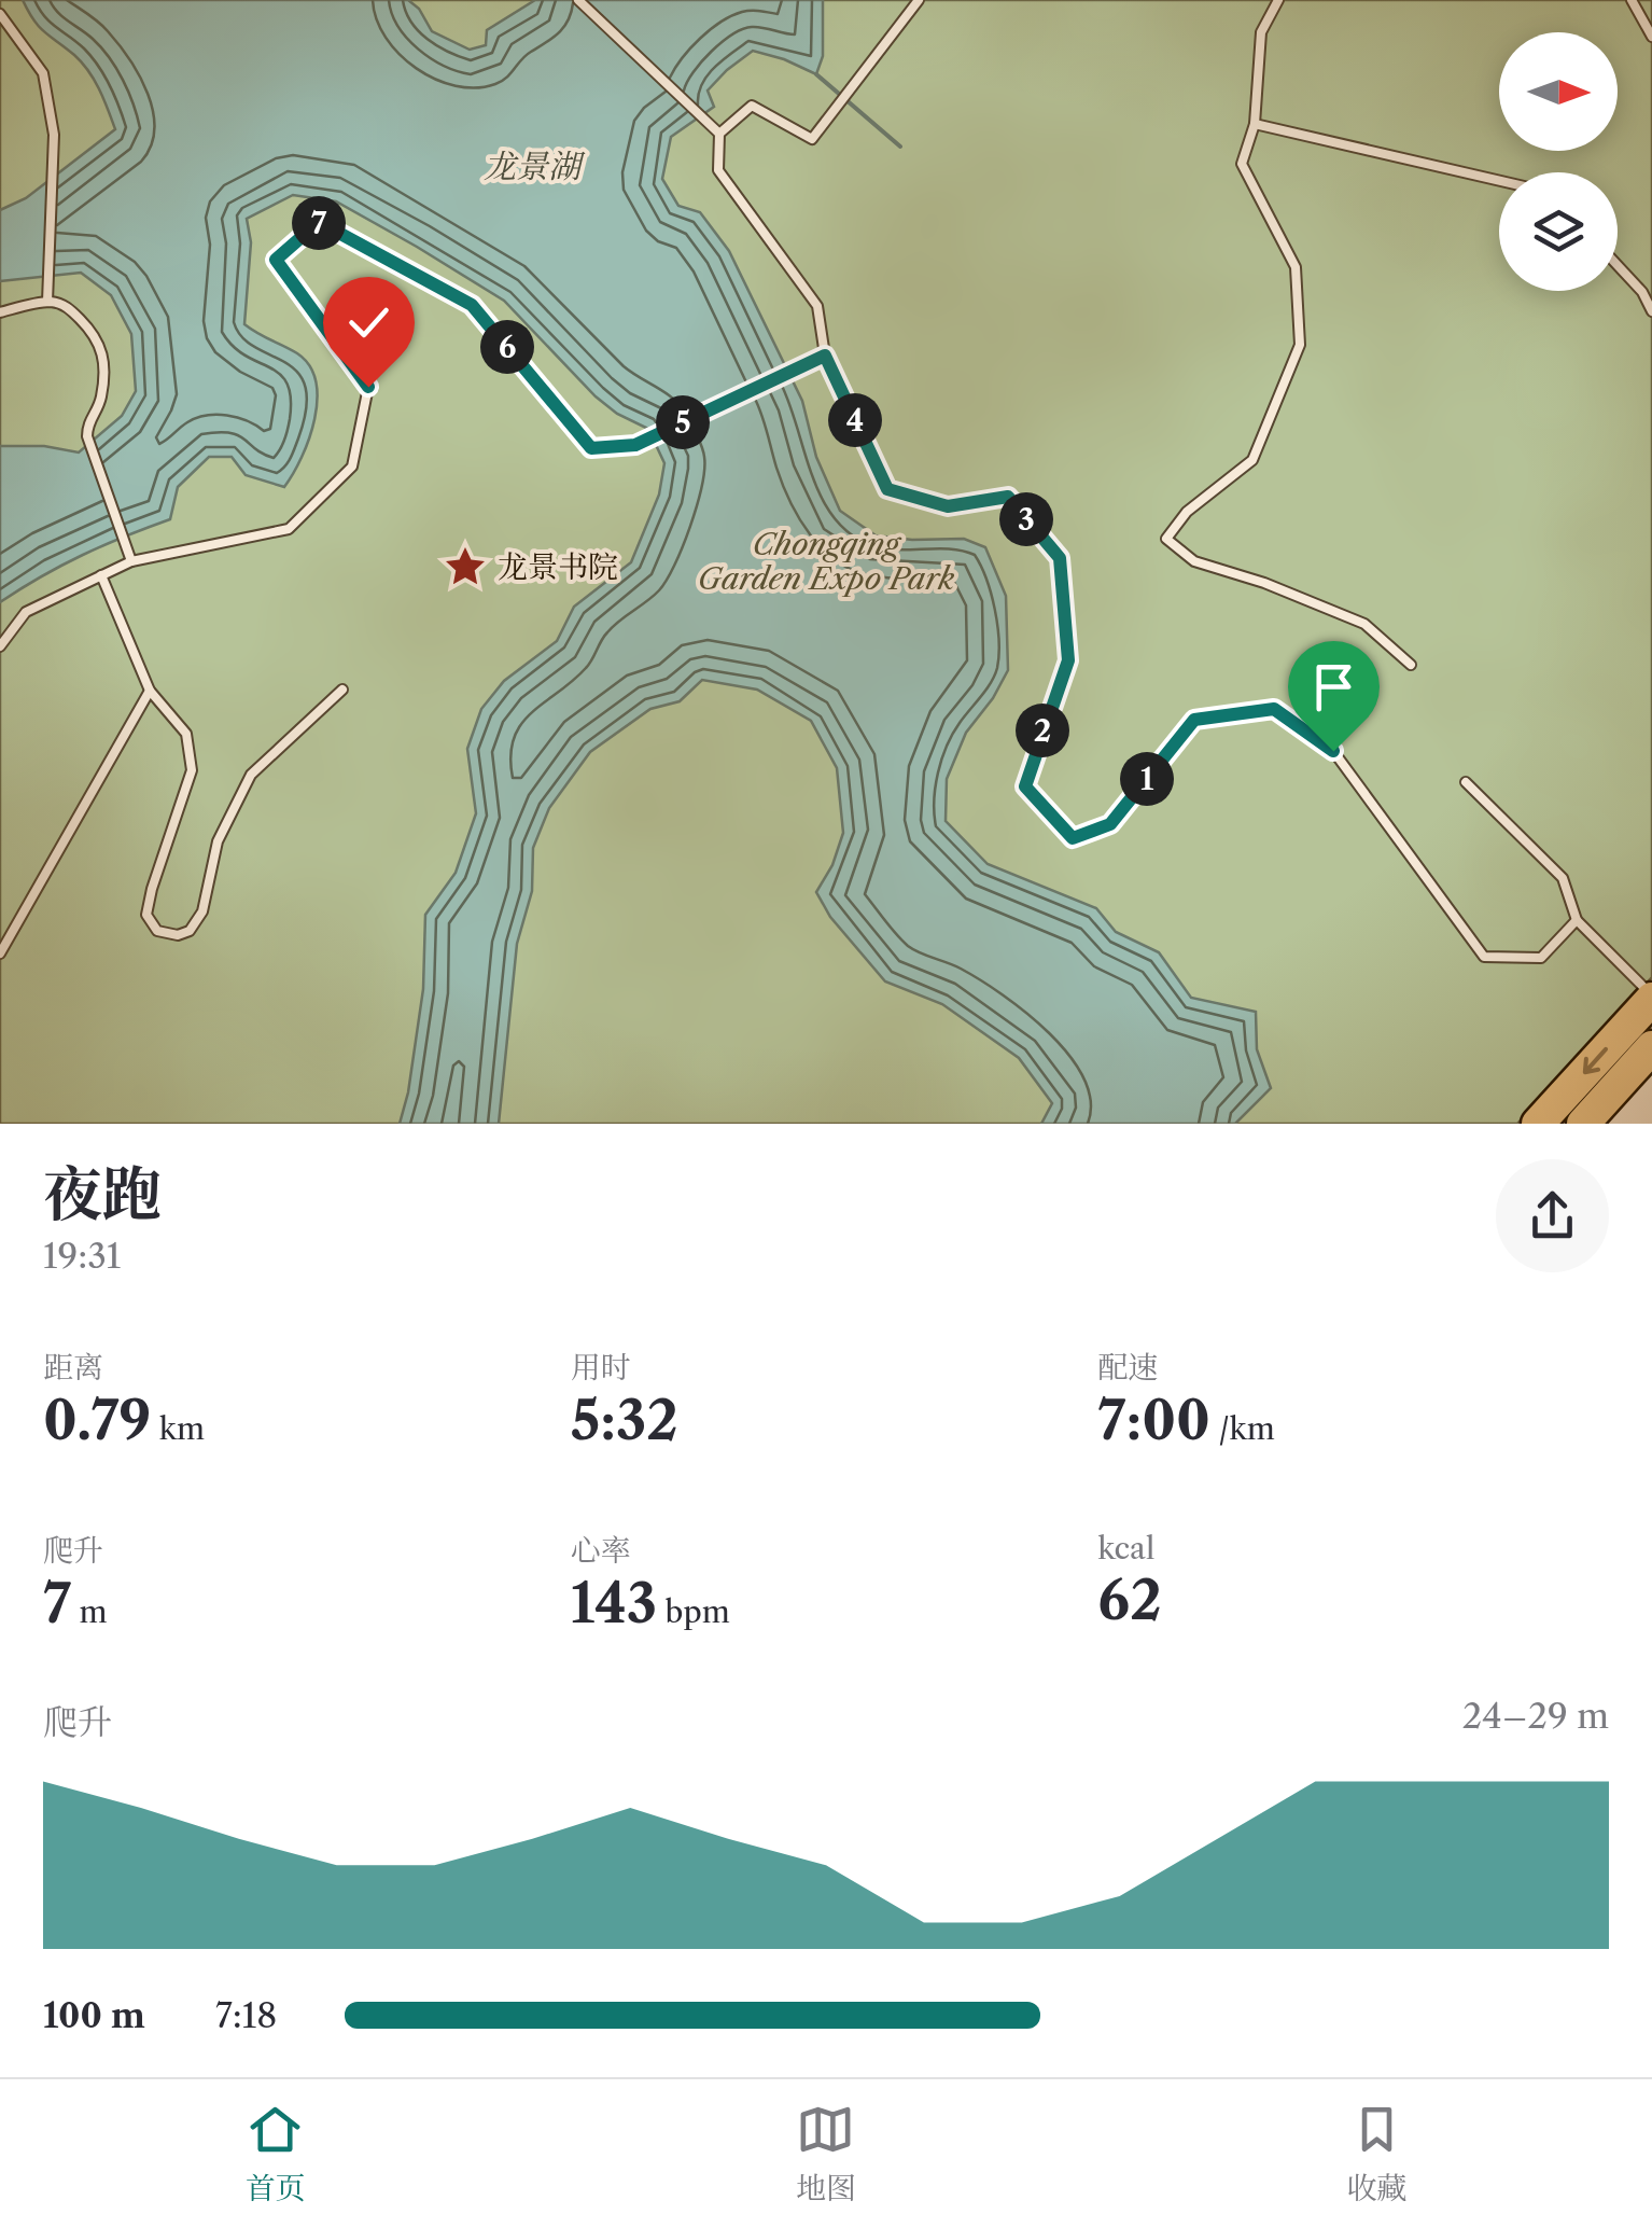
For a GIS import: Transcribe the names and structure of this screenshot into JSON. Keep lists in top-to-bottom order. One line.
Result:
{"water":["龙景湖"],"parks":["Chongqing Garden Expo Park"],"places":{"place":["龙景书院"]},"north":"right","page":{"pins":["7","6","4","5","3","2","1"],"heading":["夜跑","19:31"],"stats":[["距离","0.79 km"],["用时","5:32"],["配速","7:00 /km"],["爬升","7 m"],["心率","143 bpm"],["kcal","62"]],"chart":["爬升","24–29 m"],"list":[{"name":"100 m","note":"7:18"}],"tabs":["首页","地图","收藏"]}}
